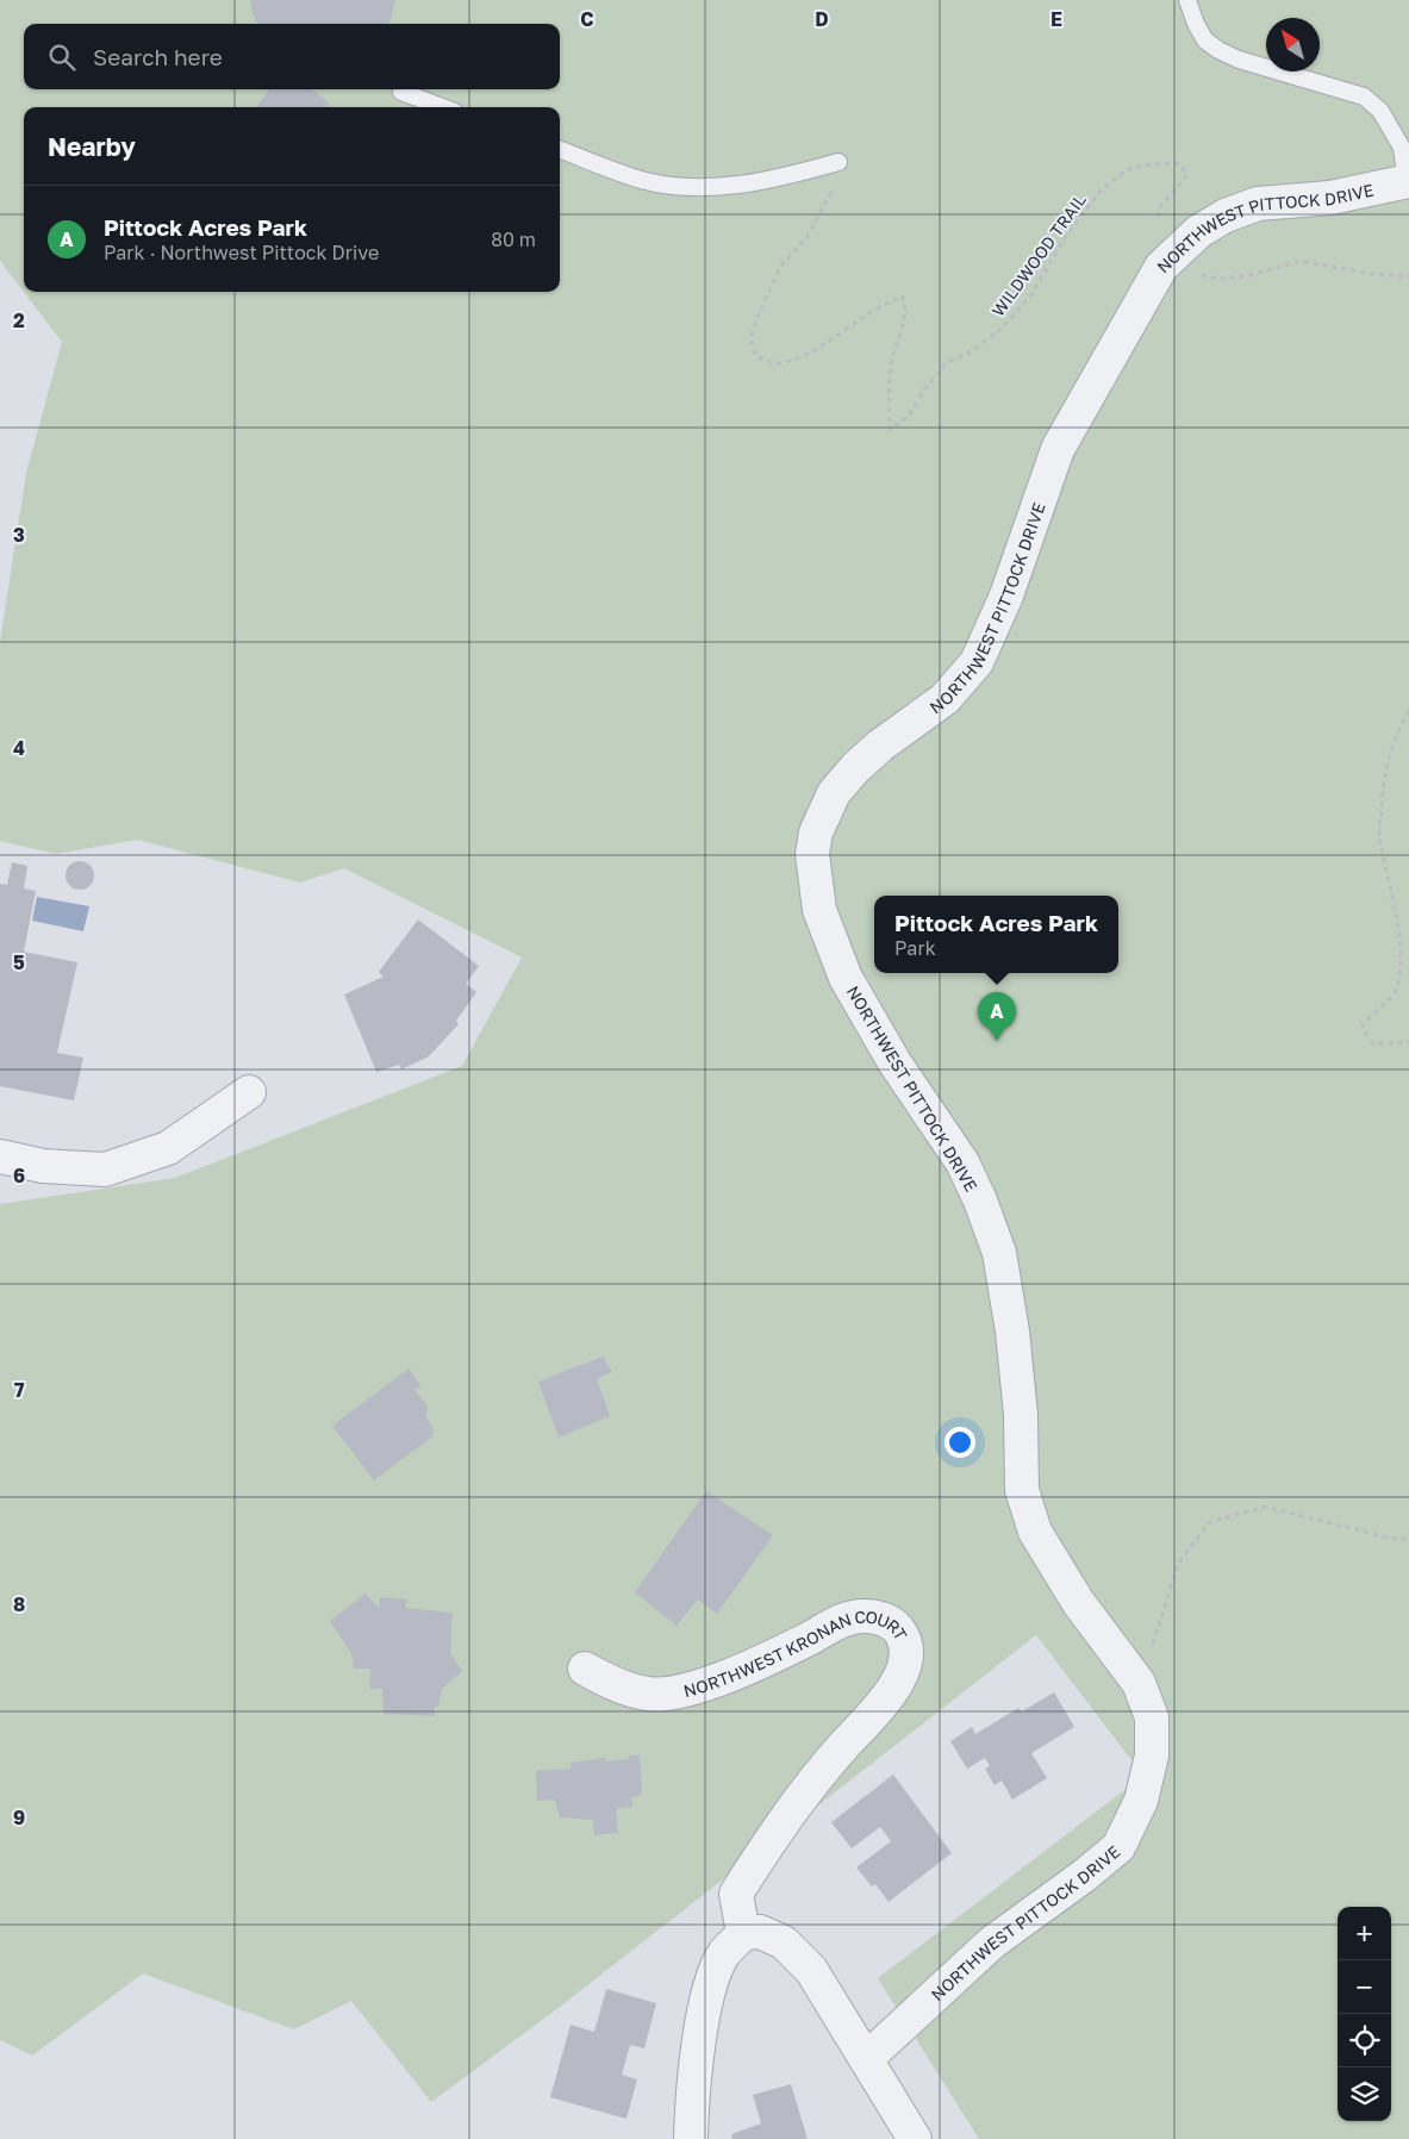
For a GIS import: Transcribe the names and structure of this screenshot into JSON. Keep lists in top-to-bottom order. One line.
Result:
{"streets":{"street":["NORTHWEST PITTOCK DRIVE","NORTHWEST KRONAN COURT"],"path":["WILDWOOD TRAIL"]},"north":"top left","page":{"search":"Search here","heading":"Nearby","list":[{"mark":"A","name":"Pittock Acres Park","note":"Park · Northwest Pittock Drive","value":"80 m"}],"popup":["Pittock Acres Park","Park"],"pins":"A","map_buttons":["+","−"]},"grid":{"columns":["C","D","E"],"rows":["2","3","4","5","6","7","8","9"]}}
